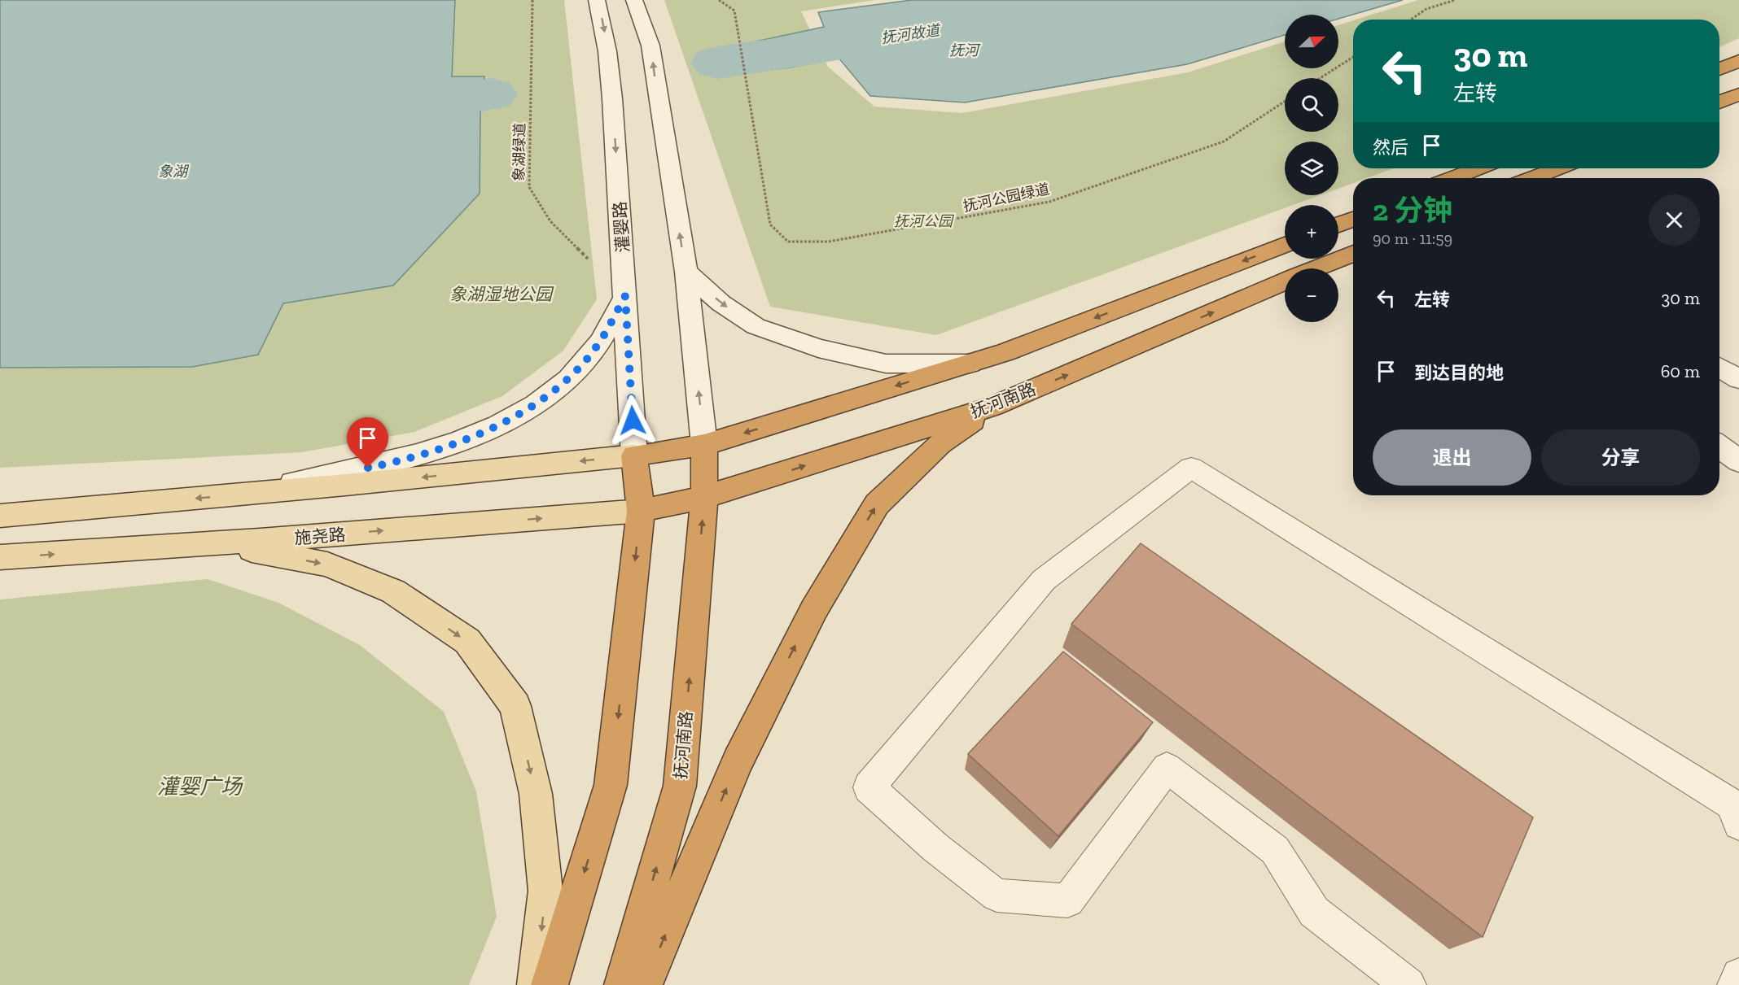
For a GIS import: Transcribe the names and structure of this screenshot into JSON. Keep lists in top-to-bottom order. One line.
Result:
{"streets":{"highway":["抚河南路"],"main road":["灌婴路","施尧路"],"path":["象湖绿道","抚河公园绿道"]},"crossings":[["象湖绿道","灌婴路"],["抚河南路","施尧路"]],"water":["抚河故道","抚河","象湖"],"parks":["抚河公园","象湖湿地公园","灌婴广场"],"north":"right","page":{"map_buttons":["+","−"],"turn":["30 m","左转"],"then":"然后","heading":["2 分钟","90 m · 11:59"],"list":[{"name":"左转","value":"30 m"},{"name":"到达目的地","value":"60 m"}],"buttons":["退出","分享"]}}
